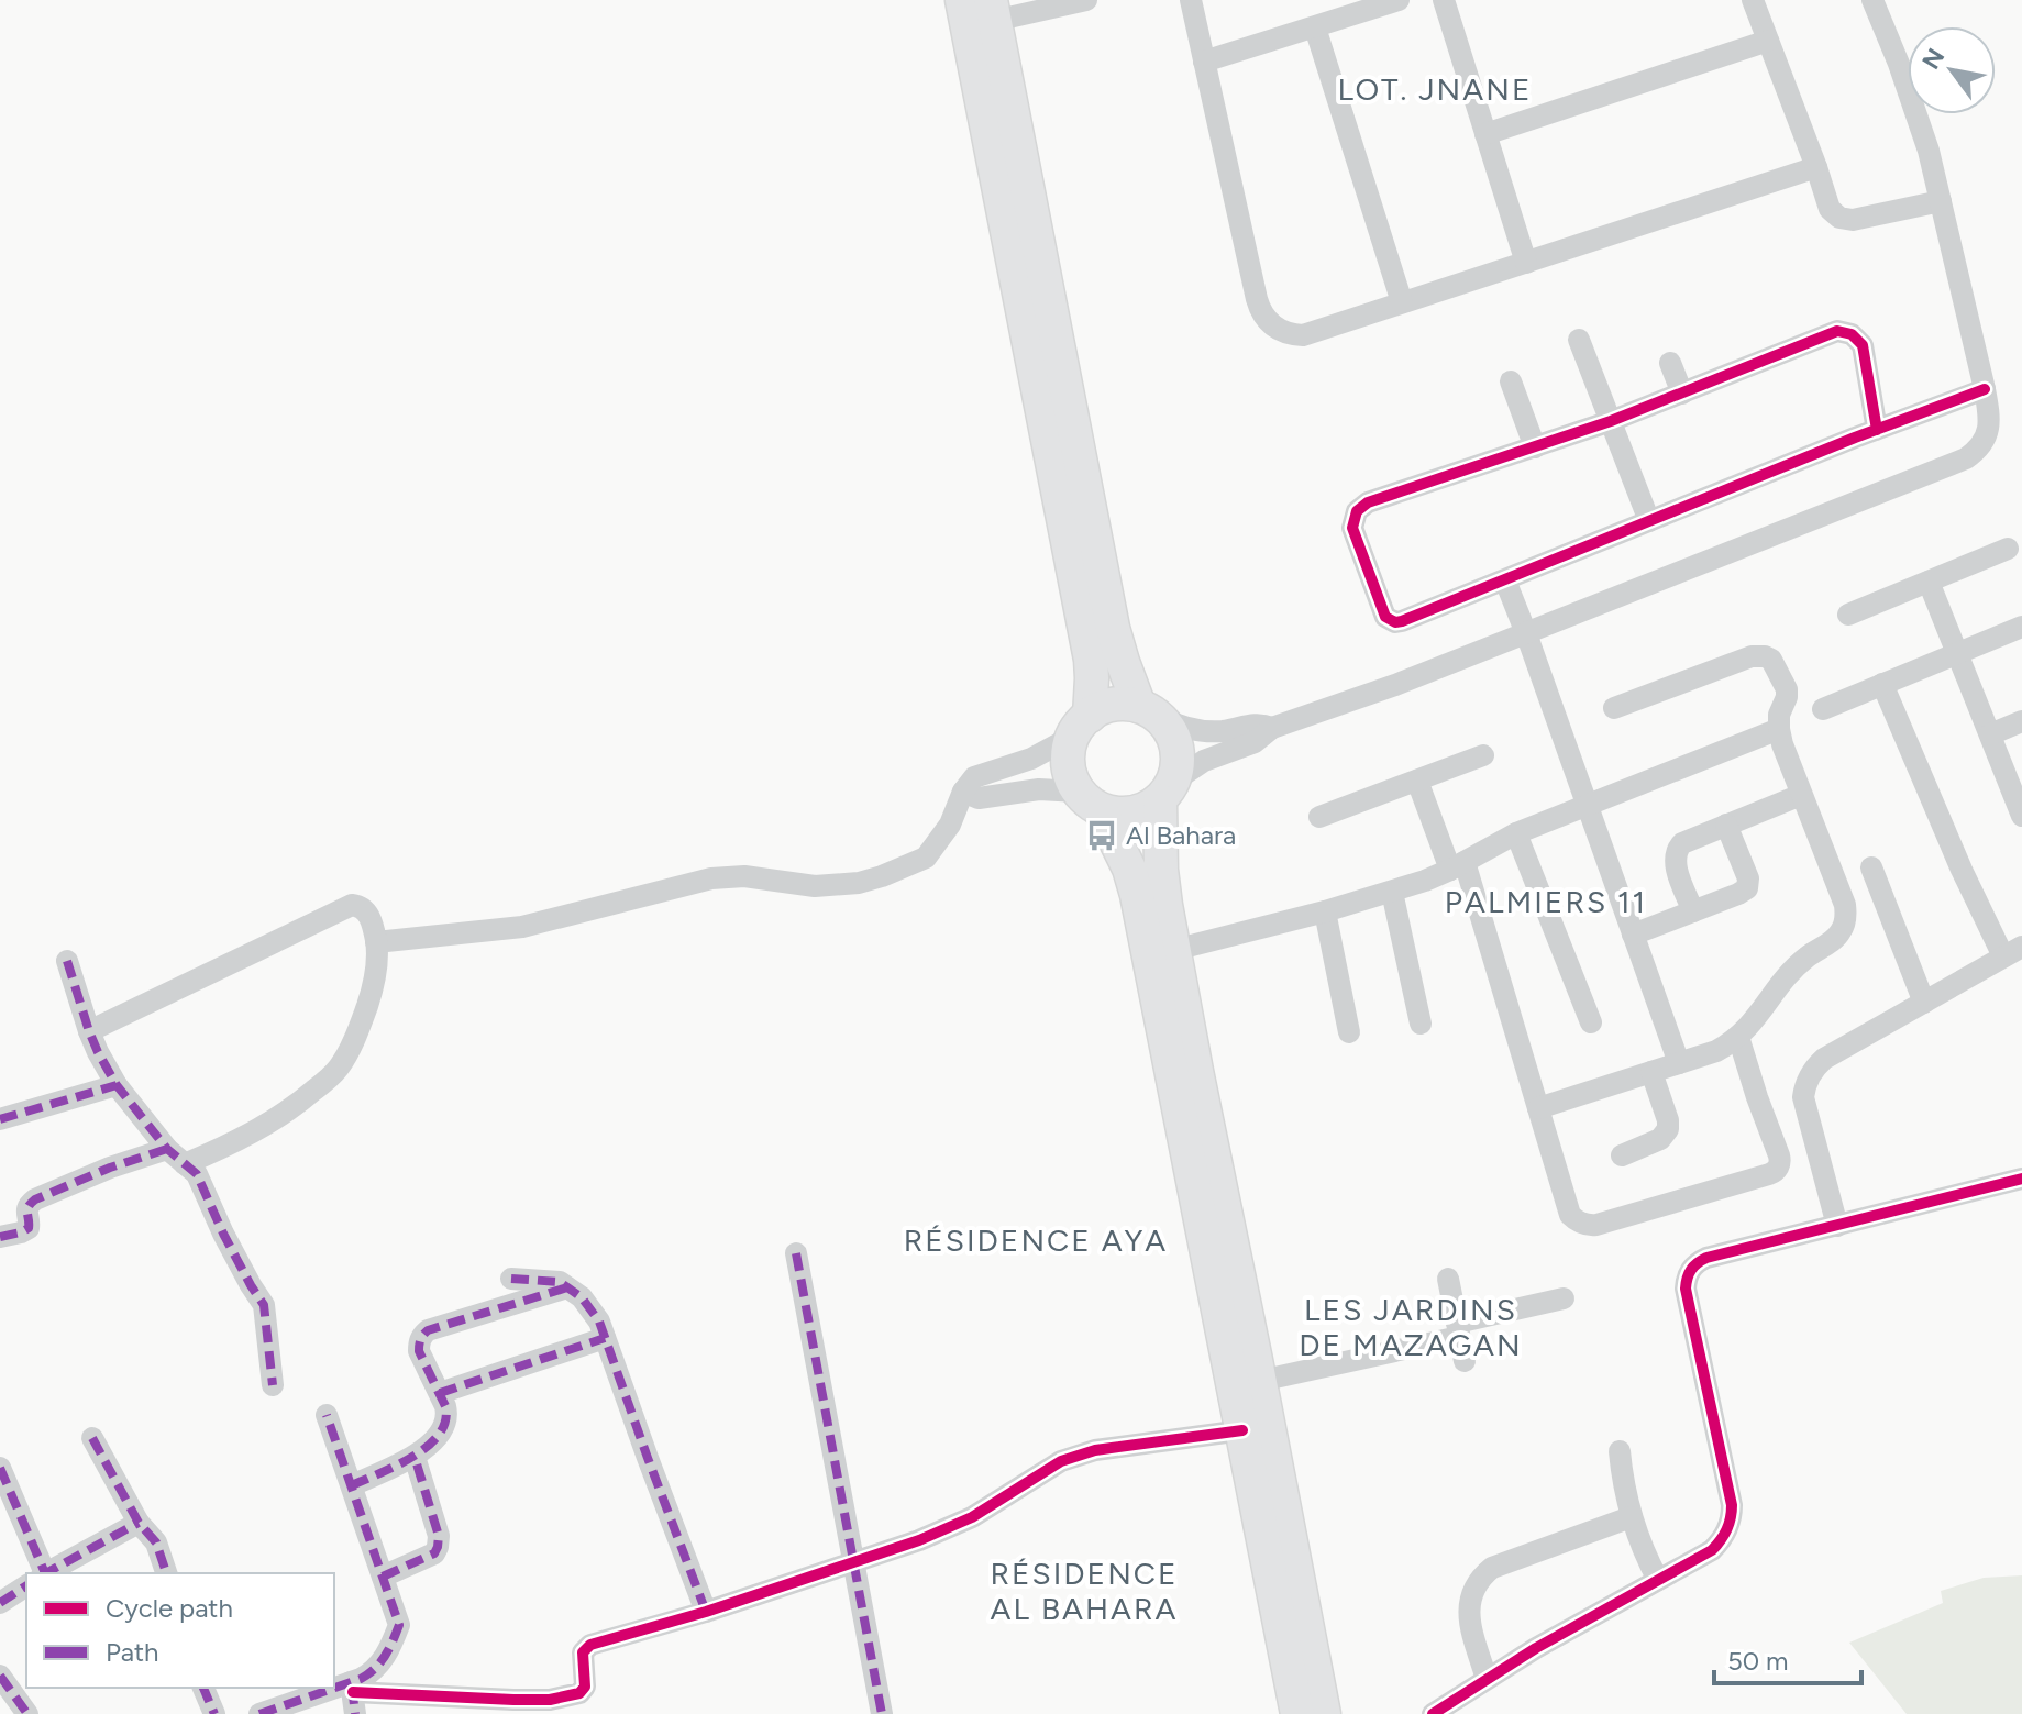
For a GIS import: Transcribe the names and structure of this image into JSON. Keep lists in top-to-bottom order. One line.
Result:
{"districts":["LOT. JNANE","PALMIERS 11","RÉSIDENCE AYA","LES JARDINS DE MAZAGAN","RÉSIDENCE AL BAHARA"],"places":{"bus stop":["Al Bahara"]},"legend":["Cycle path","Path"],"scale_bar":"50 m","north":"top left"}
